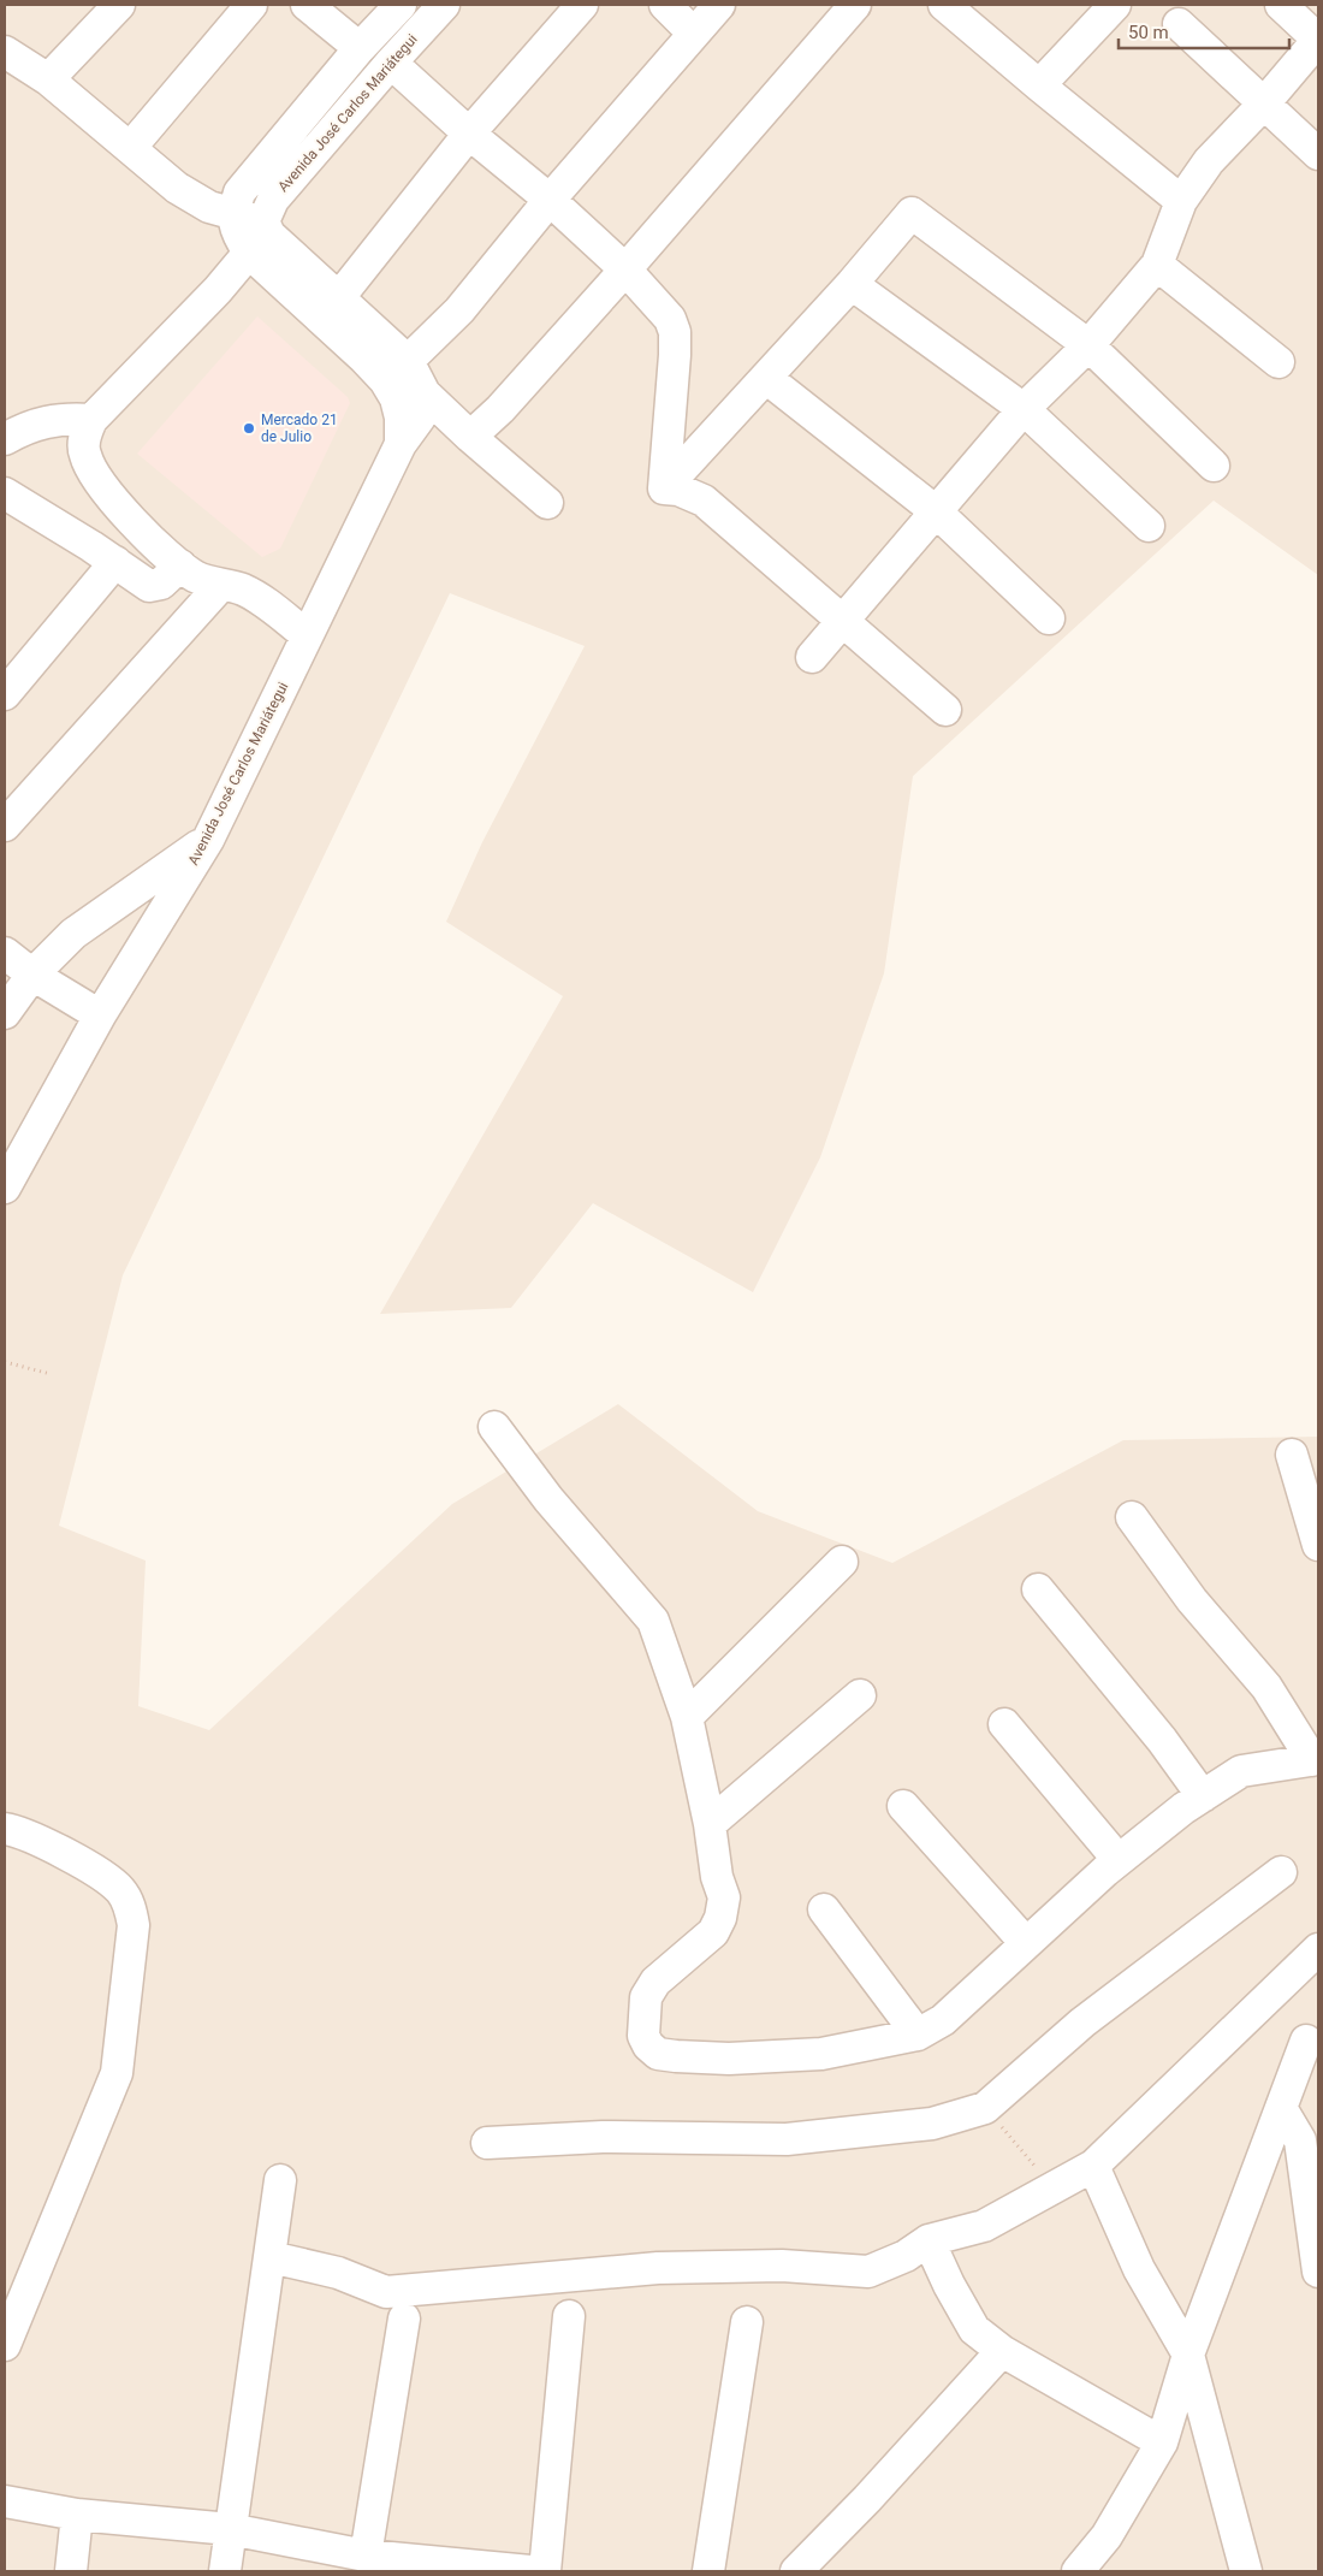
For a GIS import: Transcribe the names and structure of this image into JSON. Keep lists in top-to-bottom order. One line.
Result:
{"streets":{"street":["Avenida José Carlos Mariátegui"]},"places":["Mercado 21 de Julio"],"scale_bar":"50 m"}
